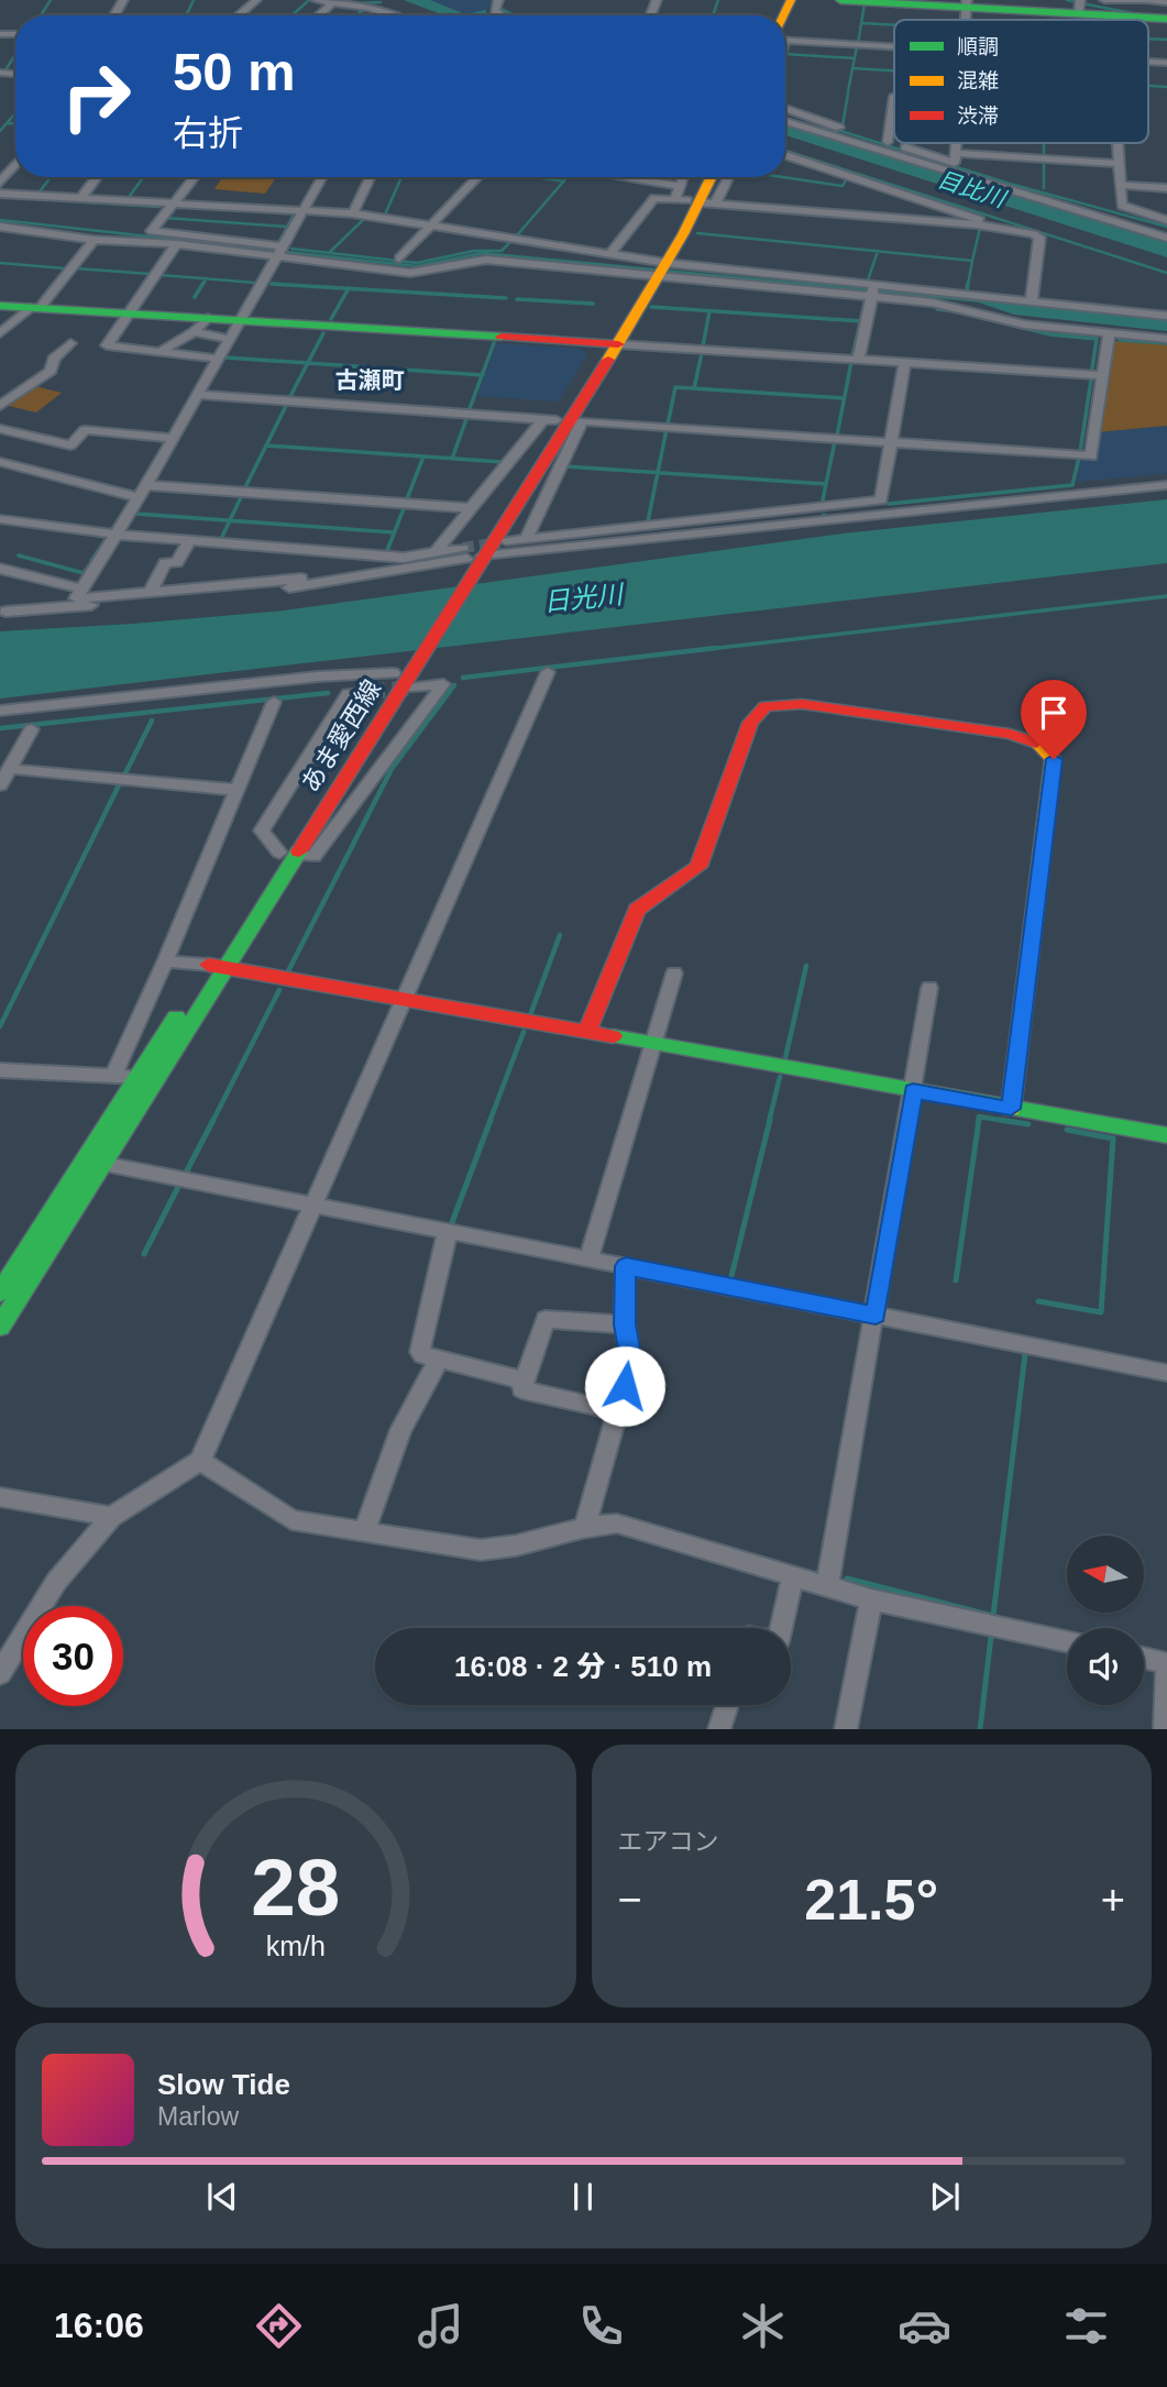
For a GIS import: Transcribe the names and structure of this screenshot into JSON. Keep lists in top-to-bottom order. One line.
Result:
{"streets":{"street":["あま愛西線"]},"districts":["古瀬町"],"water":["目比川","日光川"],"legend":["順調","混雑","渋滞"],"north":"left","page":{"turn":["50 m","右折"],"limit":"30","trip":"16:08 · 2 分 · 510 m","tile":"エアコン","heat":["−","21.5°","+"],"song":["Slow Tide","Marlow"],"tabs":"16:06","gauge":["28","km/h"]}}
